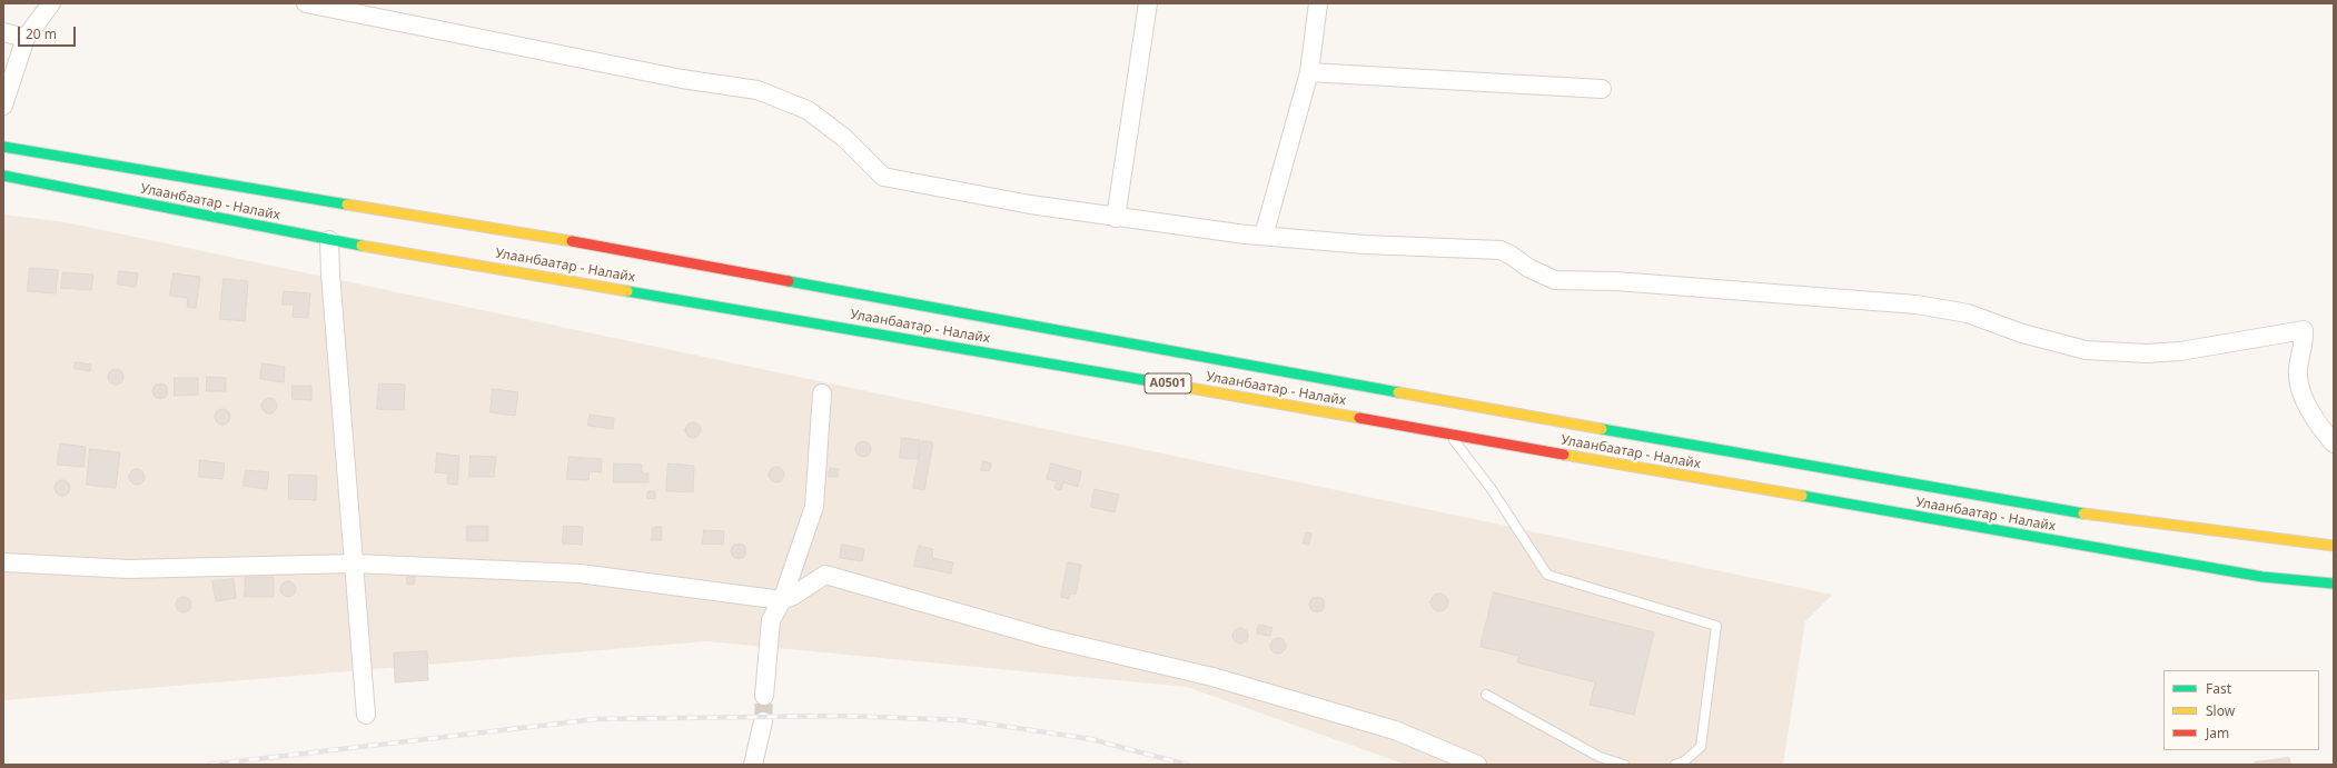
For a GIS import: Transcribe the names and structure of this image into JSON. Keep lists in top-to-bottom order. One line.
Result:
{"streets":{"highway":["Улаанбаатар - Налайх","A0501"]},"legend":["Fast","Slow","Jam"],"scale_bar":"20 m"}
